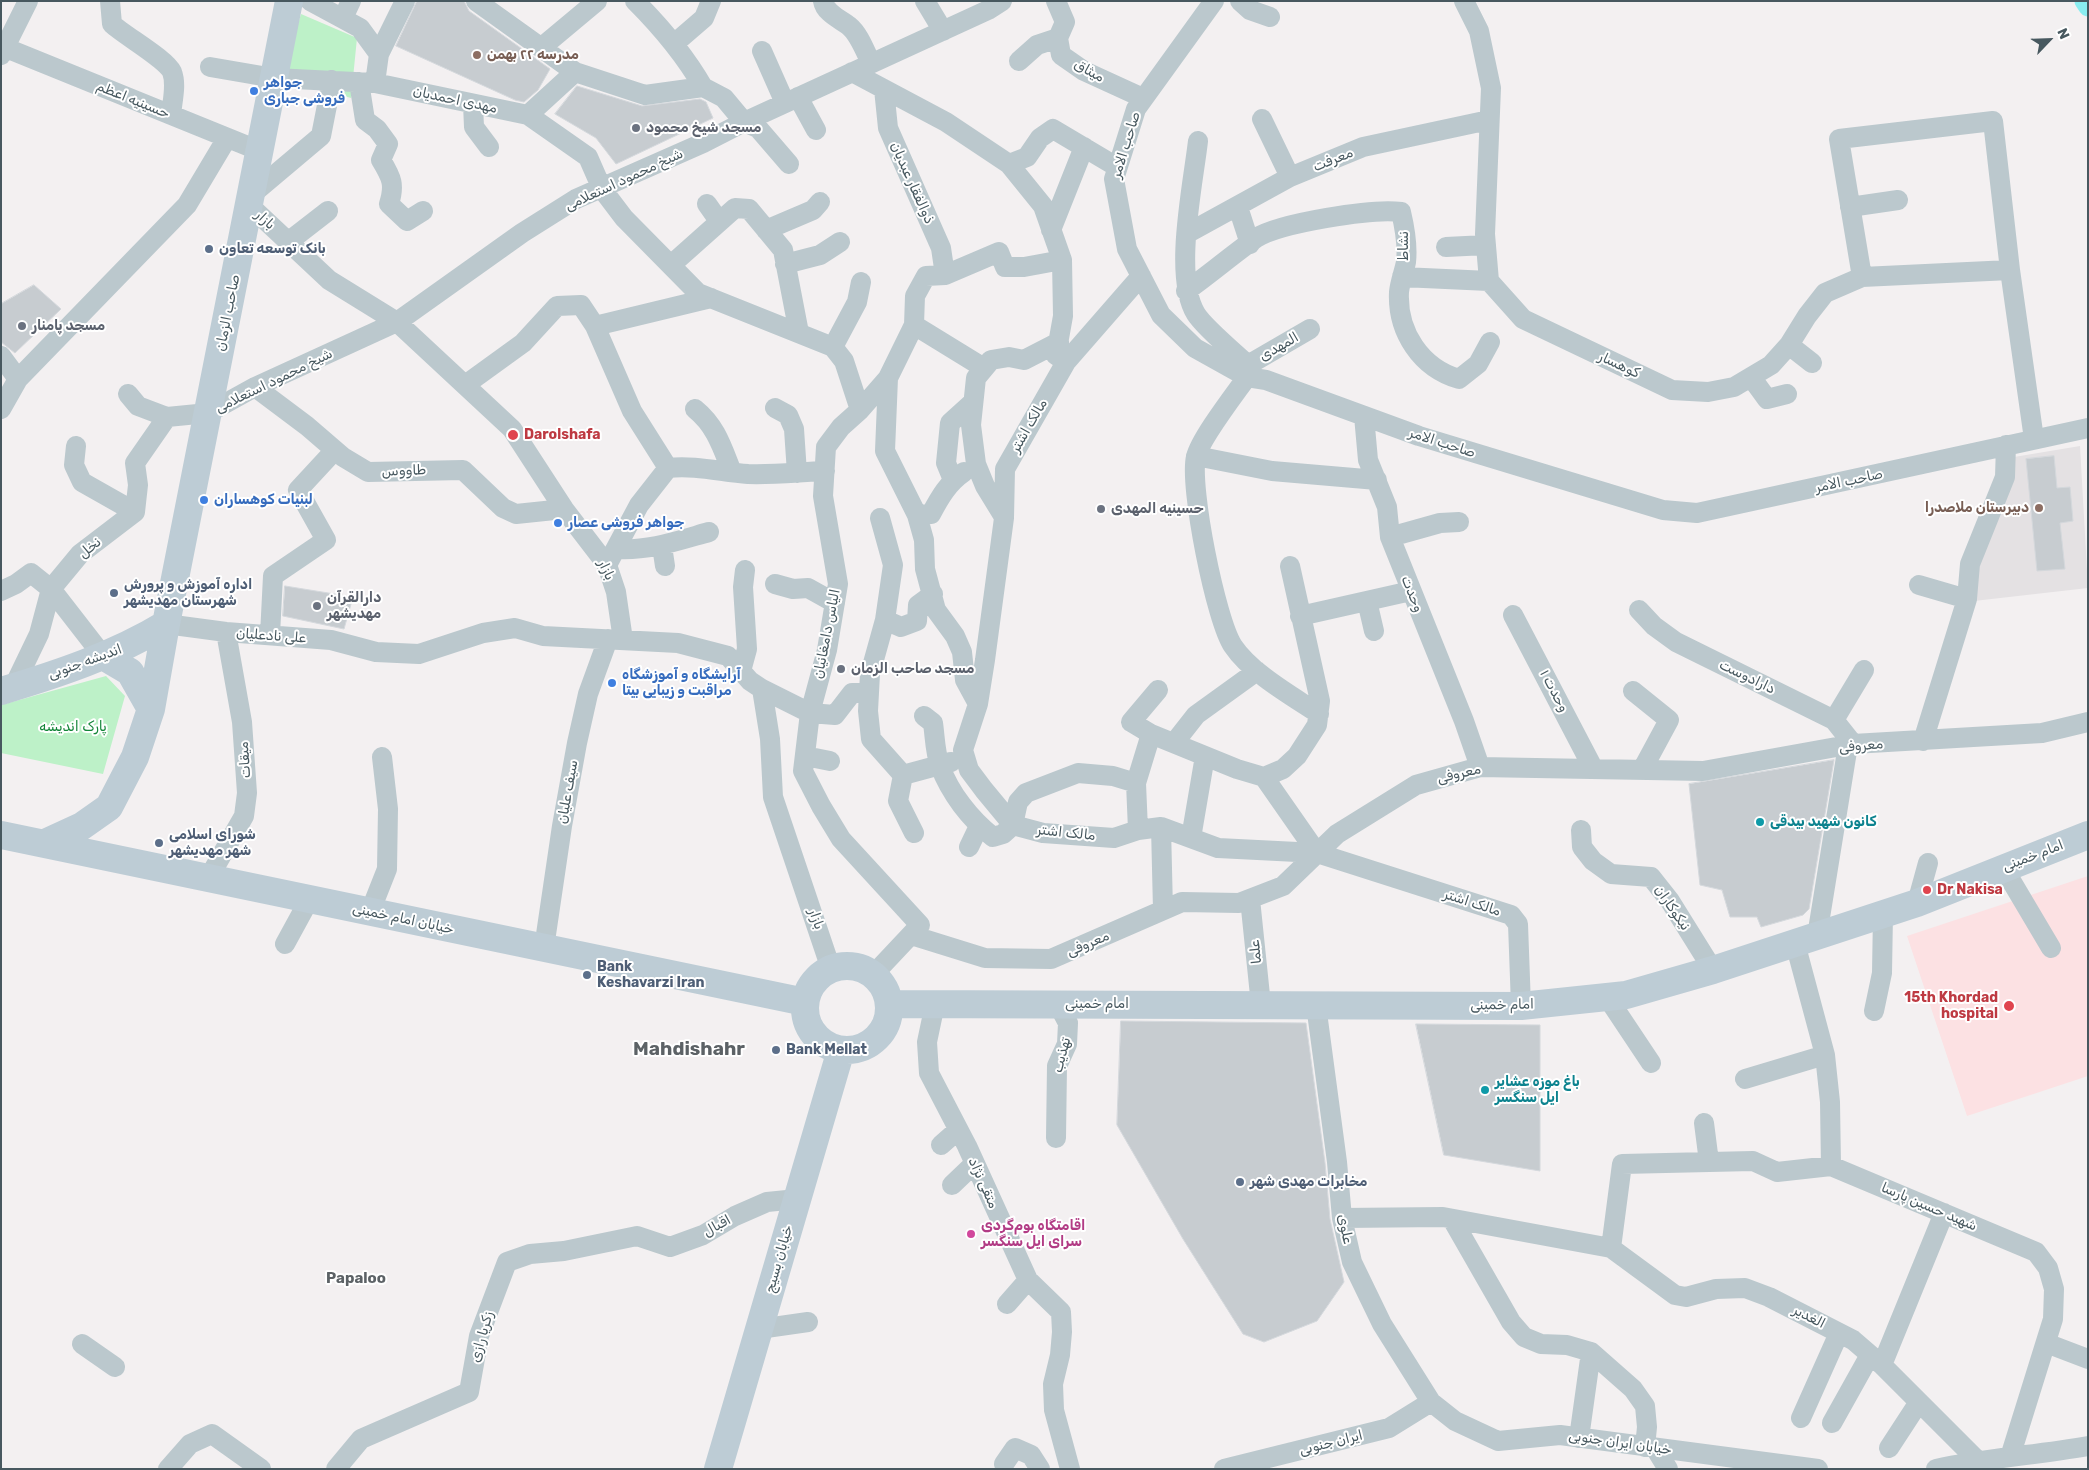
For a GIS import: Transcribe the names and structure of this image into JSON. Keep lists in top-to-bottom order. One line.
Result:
{"streets":{"street":["میثاق","حسینیه اعظم","مهدی احمدیان","صاحب الامر","معرفت","شیخ محمود استعلامی","ذوالفقار عبدیان","بازار","نشاط","صاحب الزمان","المهدی","کوهسار","مالک اشتر","طاووس","نخل","وحدت","الیاس دامغانیان","علی نادعلیان","اندیشه جنوبی","دارادوست","وحدت ۱","معروفی","میقات","سیف علیان","امام خمینی","نیکوکاران","خیابان امام خمینی","علما","تهذیب","متقی نژاد","شهید حسین پارسا","اقبال","علوی","خیابان بسیج","الغدیر","زکریا رازی","ایران جنوبی","خیابان ایران جنوبی"]},"crossings":[["میثاق","صاحب الامر"],["حسینیه اعظم","صاحب الزمان"],["مهدی احمدیان","شیخ محمود استعلامی"],["مهدی احمدیان","صاحب الزمان"],["صاحب الامر","المهدی"],["صاحب الامر","مالک اشتر"],["صاحب الامر","وحدت"],["شیخ محمود استعلامی","بازار"],["شیخ محمود استعلامی","صاحب الزمان"],["شیخ محمود استعلامی","طاووس"],["ذوالفقار عبدیان","الیاس دامغانیان"],["بازار","صاحب الزمان"],["بازار","طاووس"],["بازار","علی نادعلیان"],["بازار","سیف علیان"],["بازار","امام خمینی"],["بازار","خیابان امام خمینی"],["بازار","خیابان بسیج"],["صاحب الزمان","علی نادعلیان"],["صاحب الزمان","اندیشه جنوبی"],["صاحب الزمان","خیابان امام خمینی"],["مالک اشتر","معروفی"],["مالک اشتر","امام خمینی"],["نخل","اندیشه جنوبی"],["وحدت","معروفی"],["الیاس دامغانیان","معروفی"],["علی نادعلیان","اندیشه جنوبی"],["علی نادعلیان","میقات"],["علی نادعلیان","سیف علیان"],["دارادوست","معروفی"],["وحدت ۱","معروفی"],["معروفی","علما"],["میقات","خیابان امام خمینی"],["سیف علیان","خیابان امام خمینی"],["امام خمینی","نیکوکاران"],["امام خمینی","خیابان امام خمینی"],["امام خمینی","علما"],["امام خمینی","تهذیب"],["امام خمینی","متقی نژاد"],["امام خمینی","علوی"],["امام خمینی","خیابان بسیج"],["خیابان امام خمینی","خیابان بسیج"],["اقبال","خیابان بسیج"],["اقبال","زکریا رازی"],["علوی","ایران جنوبی"],["علوی","خیابان ایران جنوبی"],["ایران جنوبی","خیابان ایران جنوبی"]],"districts":["Mahdishahr","Papaloo"],"parks":["پارک اندیشه"],"places":["مدرسه ۲۲ بهمن","جواهر فروشی جباری","مسجد شیخ محمود","بانک توسعه تعاون","مسجد پامنار","Darolshafa","لبنیات کوهساران","دبیرستان ملاصدرا","حسینیه المهدی","جواهر فروشی عصار","اداره آموزش و پرورش شهرستان مهدیشهر","دارالقرآن مهدیشهر","مسجد صاحب الزمان","آرایشگاه و آموزشگاه مراقبت و زیبایی بیتا","کانون شهید بیدقی","شورای اسلامی شهر مهدیشهر","Dr Nakisa","Bank Keshavarzi Iran","15th Khordad hospital","Bank Mellat","باغ موزه عشایر ایل سنگسر","مخابرات مهدی شهر","اقامتگاه بوم‌گردی سرای ایل سنگسر"],"north":"top right"}
